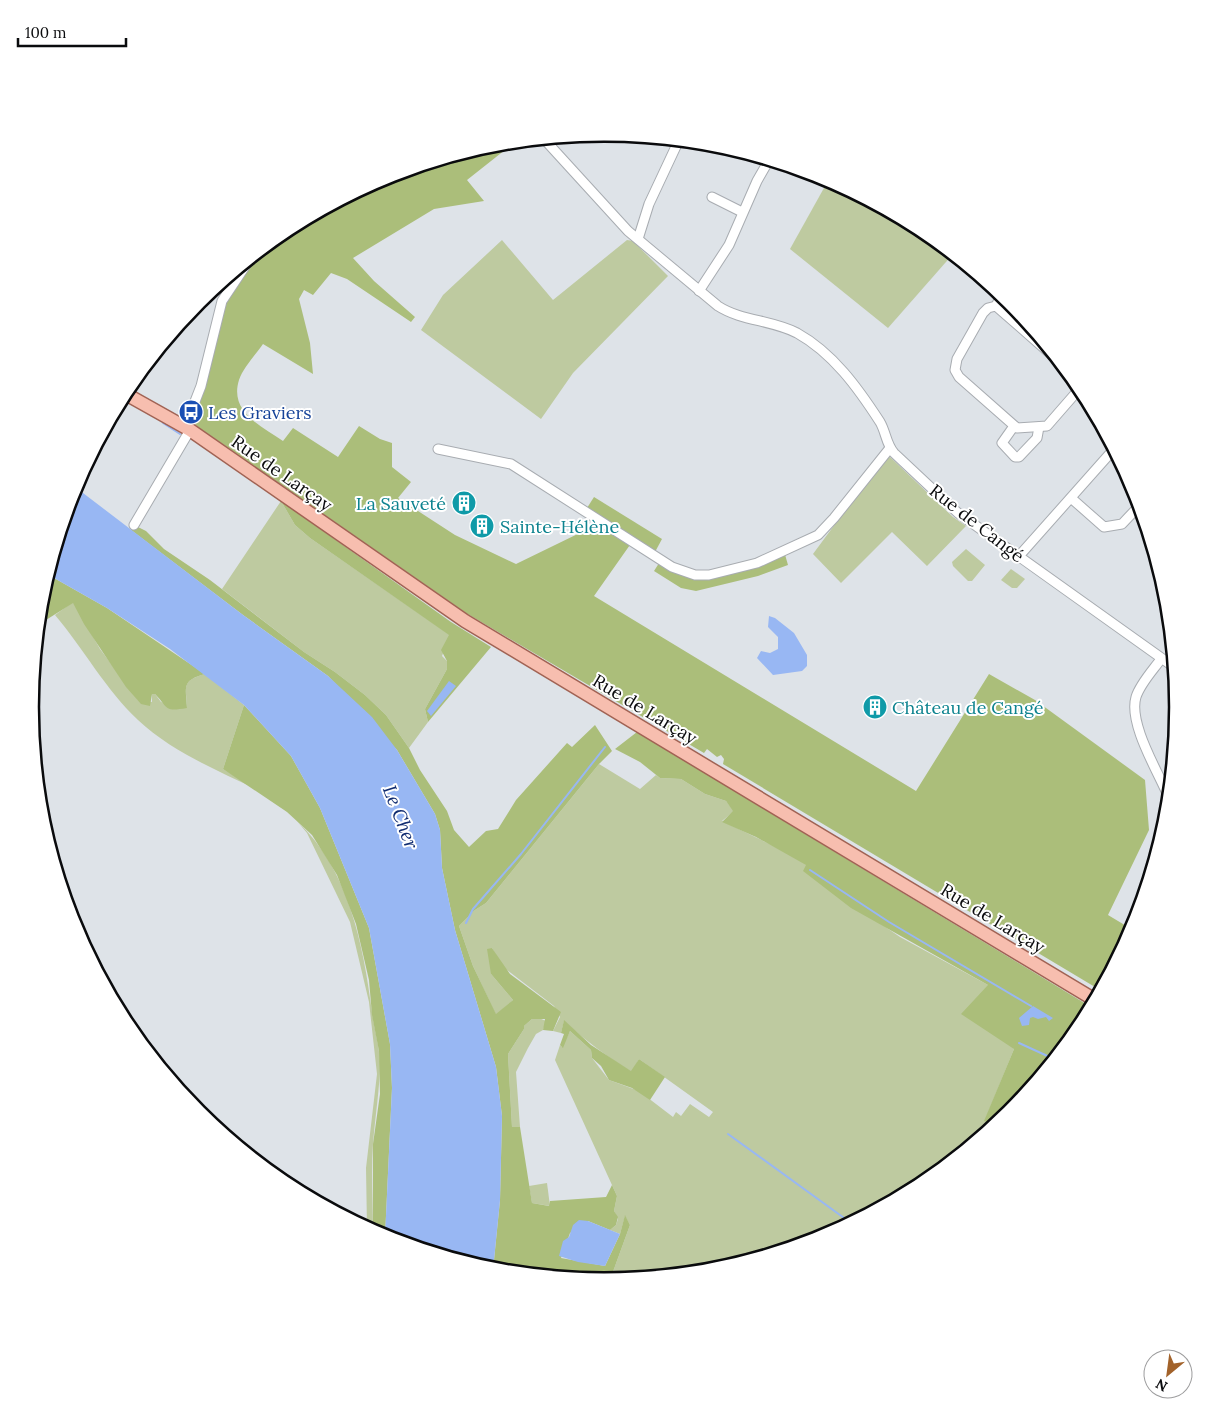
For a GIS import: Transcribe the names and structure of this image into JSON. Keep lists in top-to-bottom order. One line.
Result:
{"streets":{"main road":["Rue de Larçay"],"street":["Rue de Cangé"]},"water":["Le Cher"],"places":{"bus stop":["Les Graviers"],"building":["La Sauveté","Sainte-Hélène","Château de Cangé"]},"scale_bar":"100 m","north":"bottom left"}
